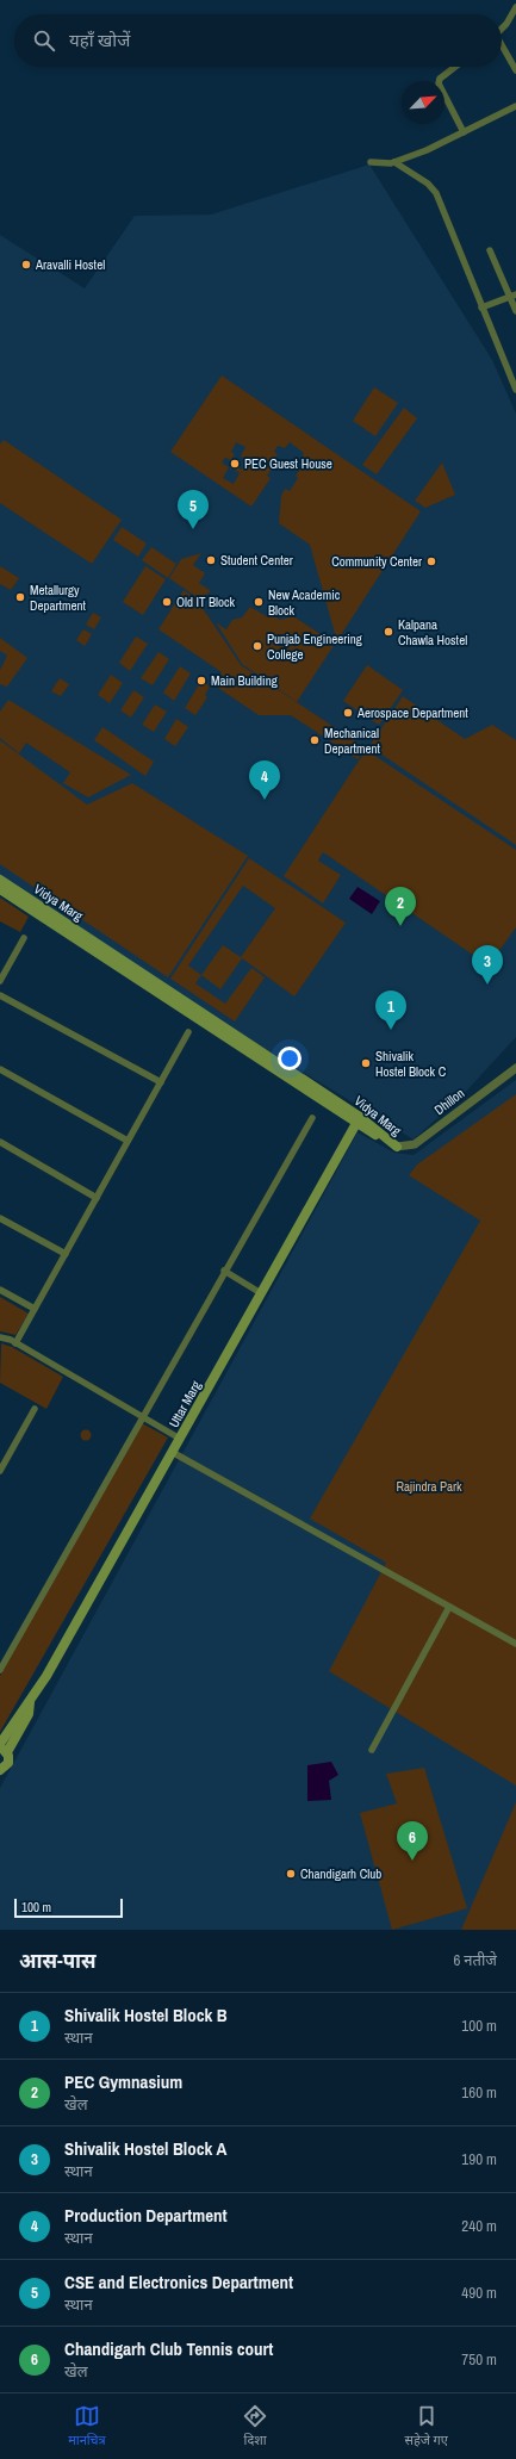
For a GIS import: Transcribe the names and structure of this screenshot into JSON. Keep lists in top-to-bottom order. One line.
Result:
{"streets":{"main road":["Vidya Marg","Uttar Marg"],"street":["Dhillon"]},"crossings":[["Vidya Marg","Dhillon"],["Vidya Marg","Uttar Marg"]],"parks":["Rajindra Park"],"places":["Aravalli Hostel","PEC Guest House","Student Center","Community Center","Metallurgy Department","Old IT Block","New Academic Block","Kalpana Chawla Hostel","Punjab Engineering College","Main Building","Aerospace Department","Mechanical Department","Shivalik Hostel Block C","Chandigarh Club"],"scale_bar":"100 m","north":"top right","page":{"search":"यहाँ खोजें","pins":["5","4","2","3","1","6"],"scale":"100 m","heading":["आस-पास","6 नतीजे"],"list":[{"mark":"1","name":"Shivalik Hostel Block B","note":"स्थान","value":"100 m"},{"mark":"2","name":"PEC Gymnasium","note":"खेल","value":"160 m"},{"mark":"3","name":"Shivalik Hostel Block A","note":"स्थान","value":"190 m"},{"mark":"4","name":"Production Department","note":"स्थान","value":"240 m"},{"mark":"5","name":"CSE and Electronics Department","note":"स्थान","value":"490 m"},{"mark":"6","name":"Chandigarh Club Tennis court","note":"खेल","value":"750 m"}],"nav":["मानचित्र","दिशा","सहेजे गए"]}}
